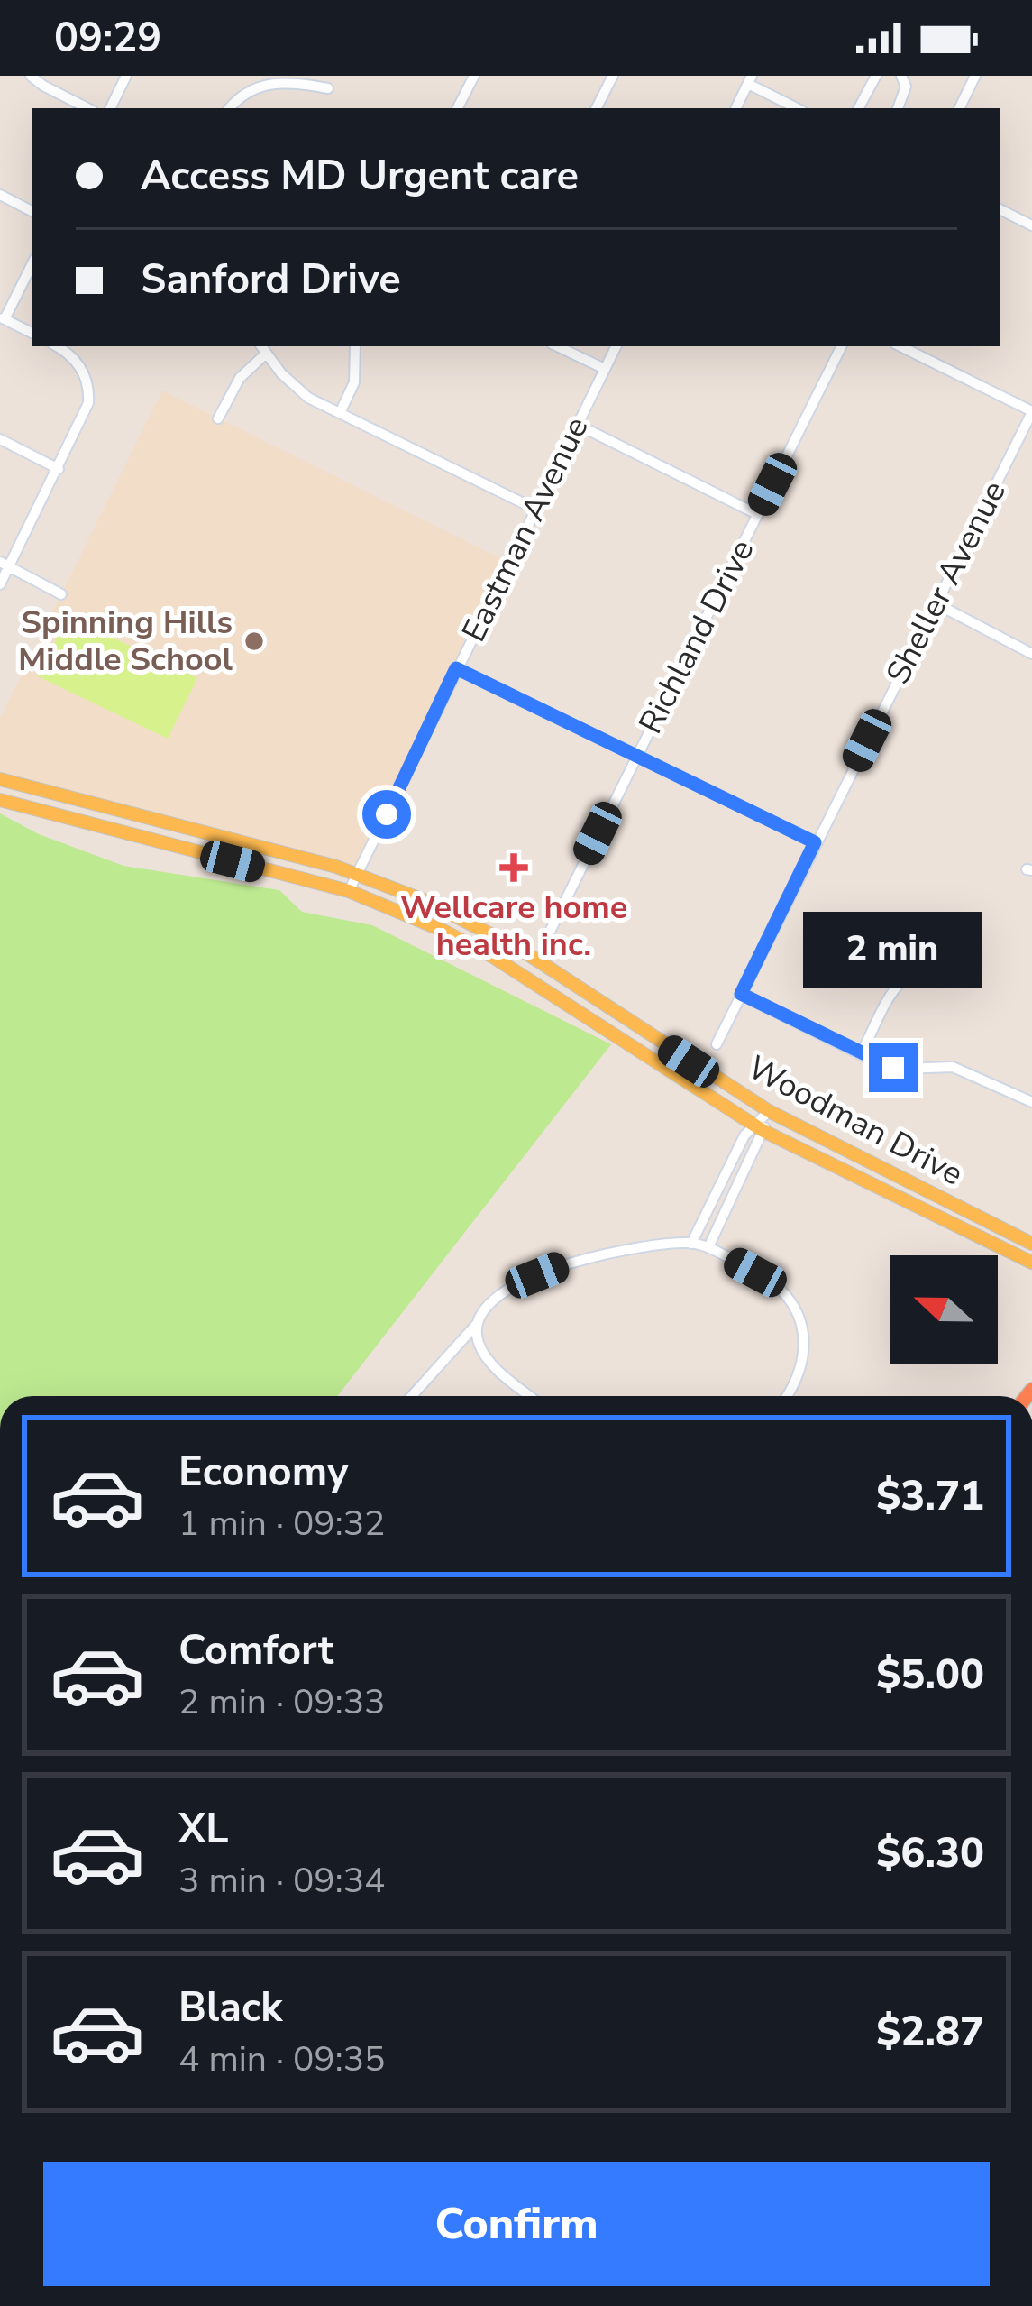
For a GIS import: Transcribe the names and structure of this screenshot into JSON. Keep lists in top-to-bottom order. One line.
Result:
{"streets":{"main road":["Woodman Drive"],"street":["Eastman Avenue","Sheller Avenue","Richland Drive"]},"crossings":[["Eastman Avenue","Woodman Drive"]],"places":{"other":["Spinning Hills Middle School"],"health":["Wellcare home health inc."]},"north":"left","page":{"status":"09:29","banner":["Access MD Urgent care","Sanford Drive"],"bubble":"2 min","list":[{"name":"Economy","note":"1 min · 09:32","value":"$3.71"},{"name":"Comfort","note":"2 min · 09:33","value":"$5.00"},{"name":"XL","note":"3 min · 09:34","value":"$6.30"},{"name":"Black","note":"4 min · 09:35","value":"$2.87"}],"buttons":"Confirm"}}
